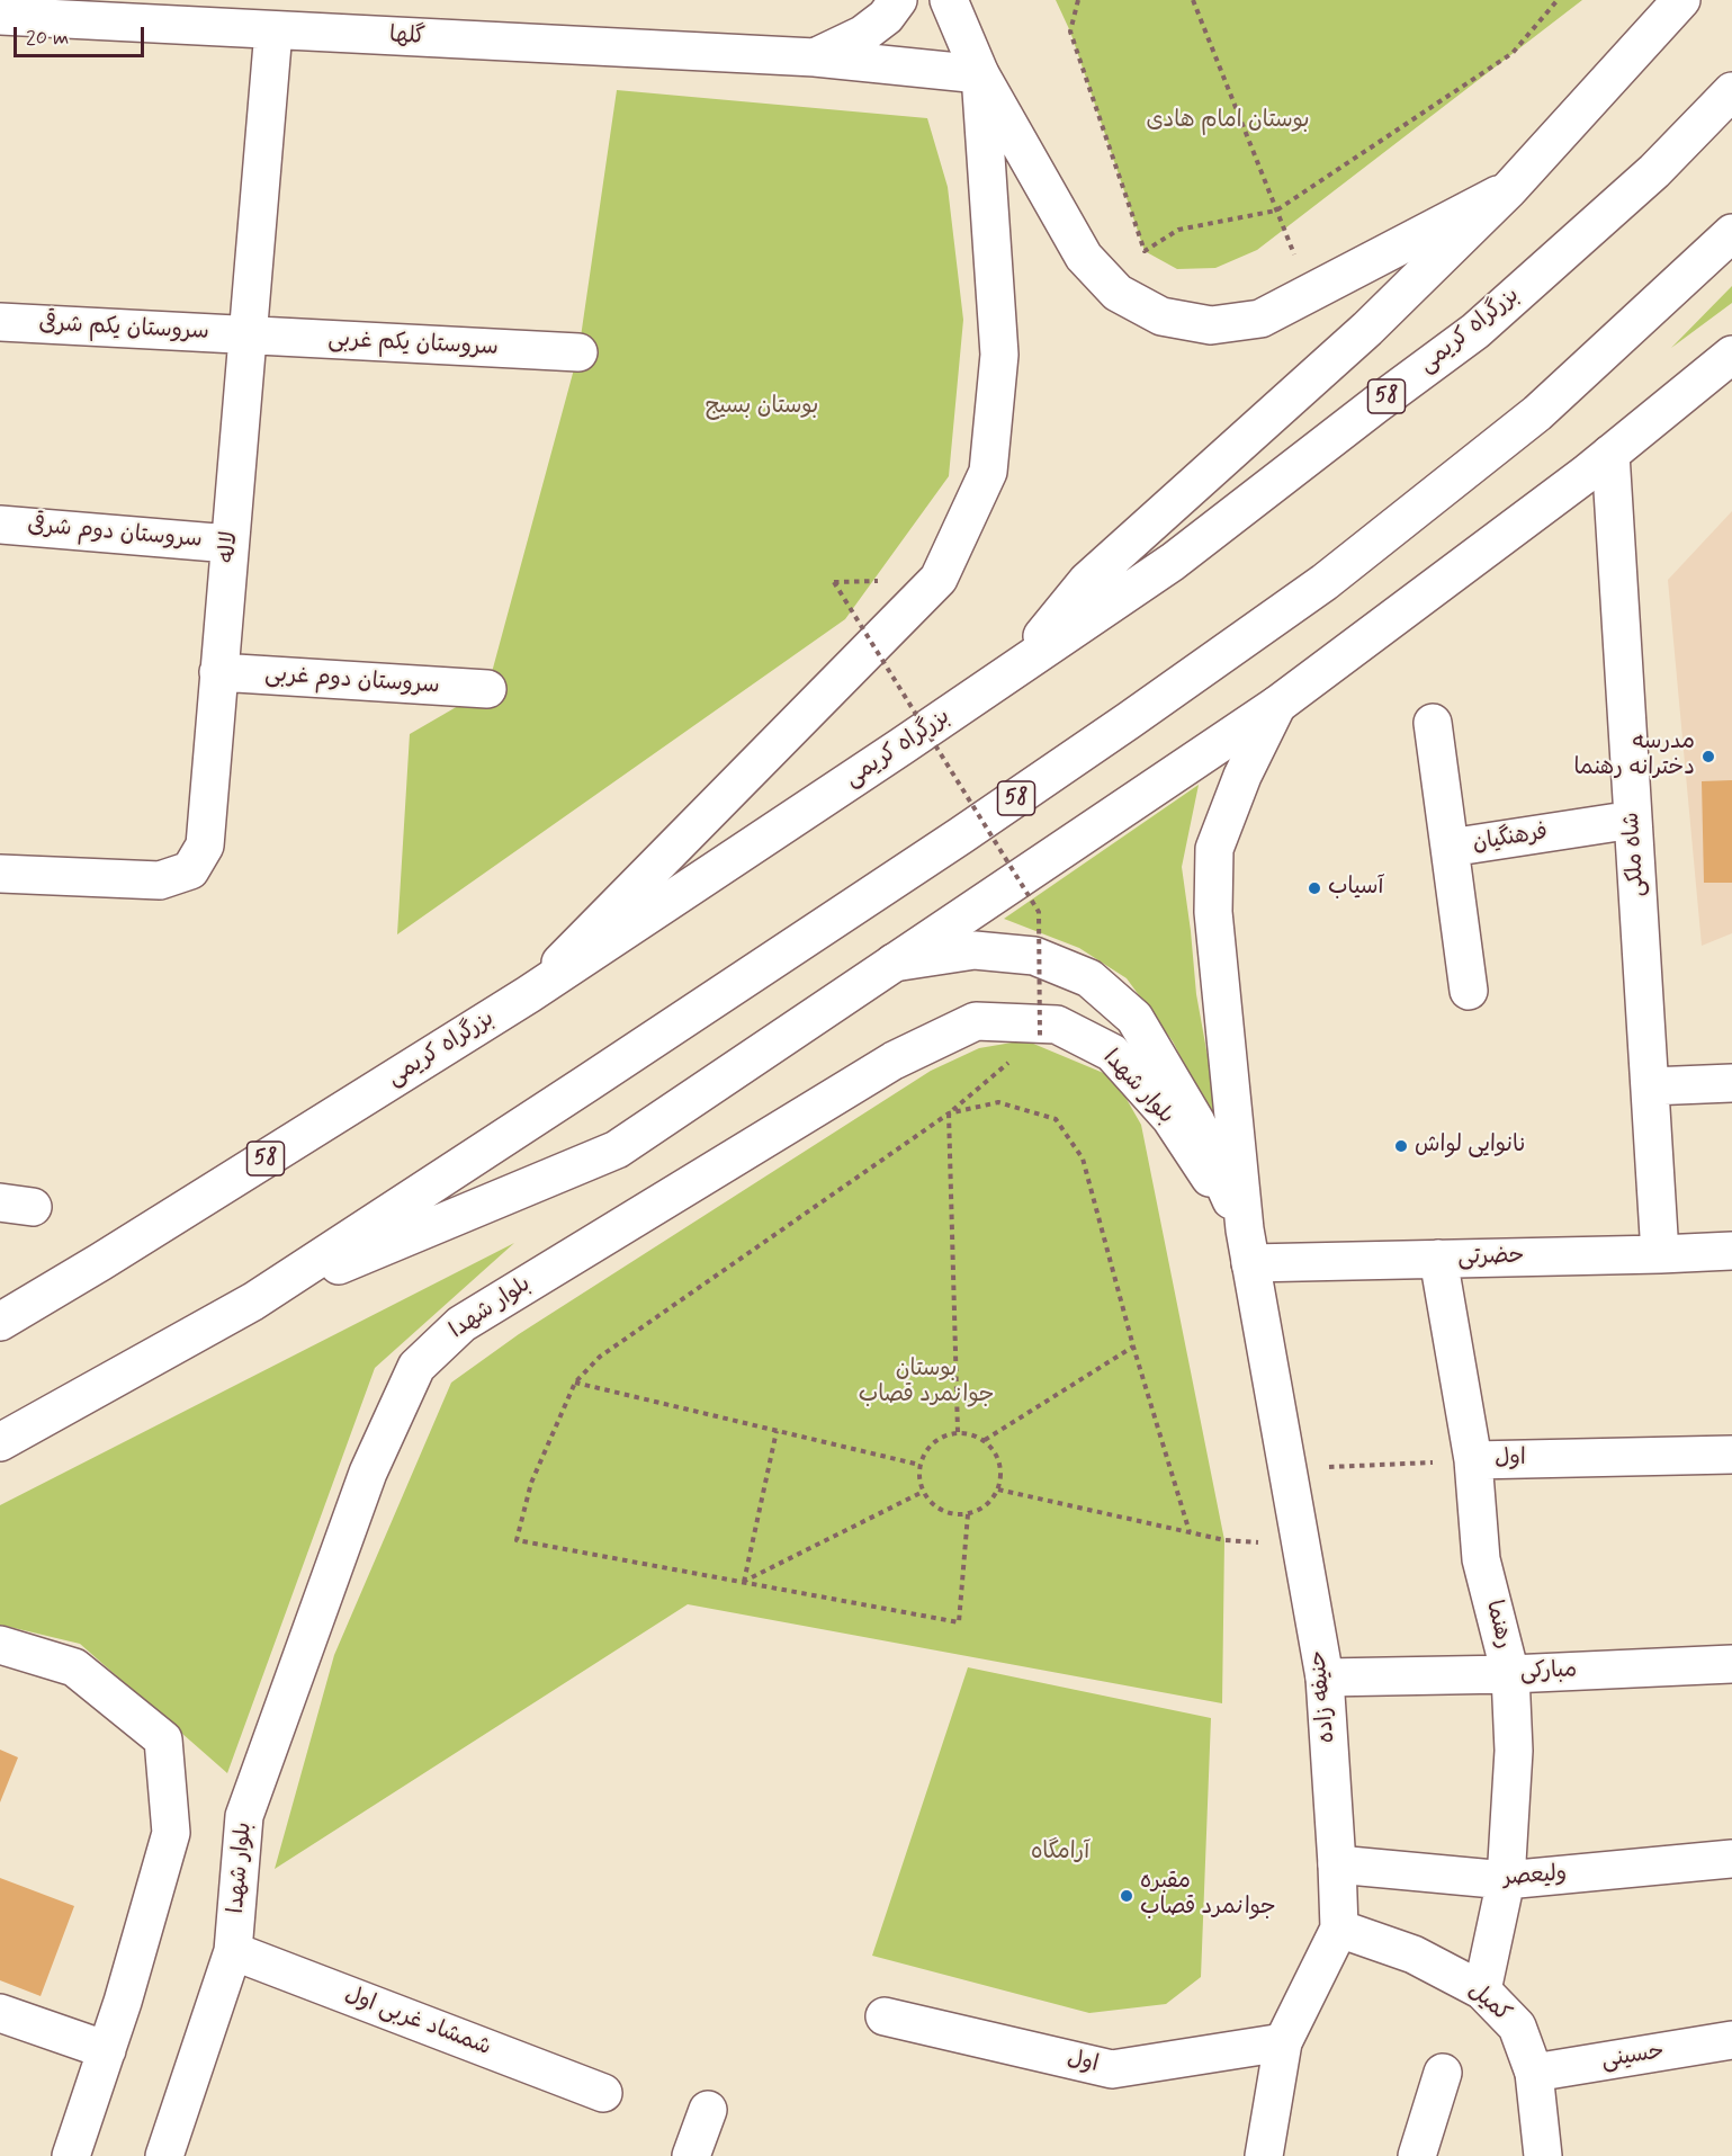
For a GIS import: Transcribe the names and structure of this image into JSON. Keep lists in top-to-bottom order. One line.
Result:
{"streets":{"main road":["گلها","سروستان یکم شرقی","بزرگراه کریمی","سروستان یکم غربی","58","سروستان دوم شرقی","لاله","سروستان دوم غربی","فرهنگیان","شاه ملکی","بلوار شهدا","حضرتی","اول","رهنما","مبارکی","حنیفه زاده","ولیعصر","کمیل","شمشاد غربی اول","حسینی"]},"crossings":[["گلها","لاله"],["سروستان یکم شرقی","سروستان یکم غربی"],["سروستان یکم شرقی","لاله"],["سروستان یکم غربی","لاله"],["سروستان دوم شرقی","لاله"],["لاله","سروستان دوم غربی"],["فرهنگیان","شاه ملکی"],["شاه ملکی","حضرتی"],["بلوار شهدا","حضرتی"],["بلوار شهدا","حنیفه زاده"],["بلوار شهدا","شمشاد غربی اول"],["حضرتی","رهنما"],["حضرتی","حنیفه زاده"],["اول","رهنما"],["اول","حنیفه زاده"],["رهنما","مبارکی"],["رهنما","ولیعصر"],["رهنما","کمیل"],["مبارکی","حنیفه زاده"],["حنیفه زاده","ولیعصر"],["حنیفه زاده","کمیل"],["کمیل","حسینی"]],"parks":["بوستان امام هادی","بوستان بسیج","بوستان جوانمرد قصاب","آرامگاه"],"places":["مدرسه دخترانه رهنما","آسیاب","نانوایی لواش","مقبره جوانمرد قصاب"],"scale_bar":"20 m"}
